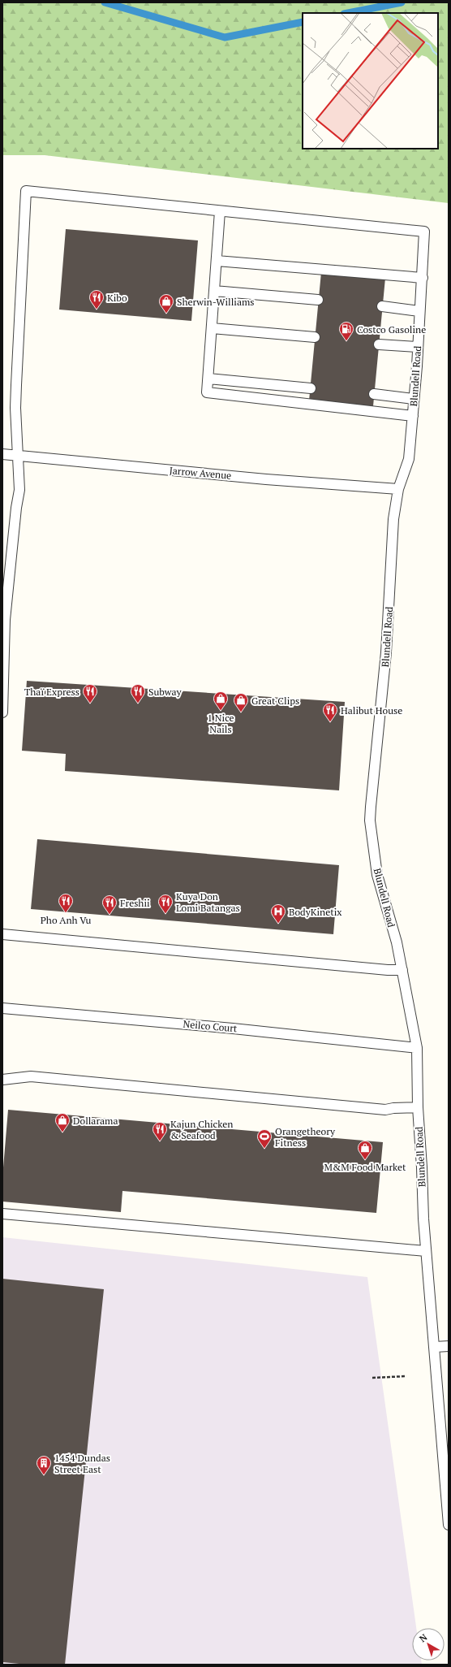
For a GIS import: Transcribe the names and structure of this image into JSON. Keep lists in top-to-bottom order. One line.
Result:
{"streets":{"lane":["Blundell Road","Jarrow Avenue","Neilco Court"]},"crossings":[["Blundell Road","Jarrow Avenue"],["Blundell Road","Neilco Court"]],"places":{"restaurant":["Kibo","Thaï Express","Subway","Halibut House","Pho Anh Vu","Kuya Don Lomi Batangas","Freshii","Kajun Chicken & Seafood"],"shop":["Sherwin-Williams","1 Nice Nails","Great Clips","Dollarama","M&M Food Market"],"fuel station":["Costco Gasoline"],"hospital":["BodyKinetix"],"sports":["Orangetheory Fitness"],"building":["1454 Dundas Street East"]},"north":"top left"}
